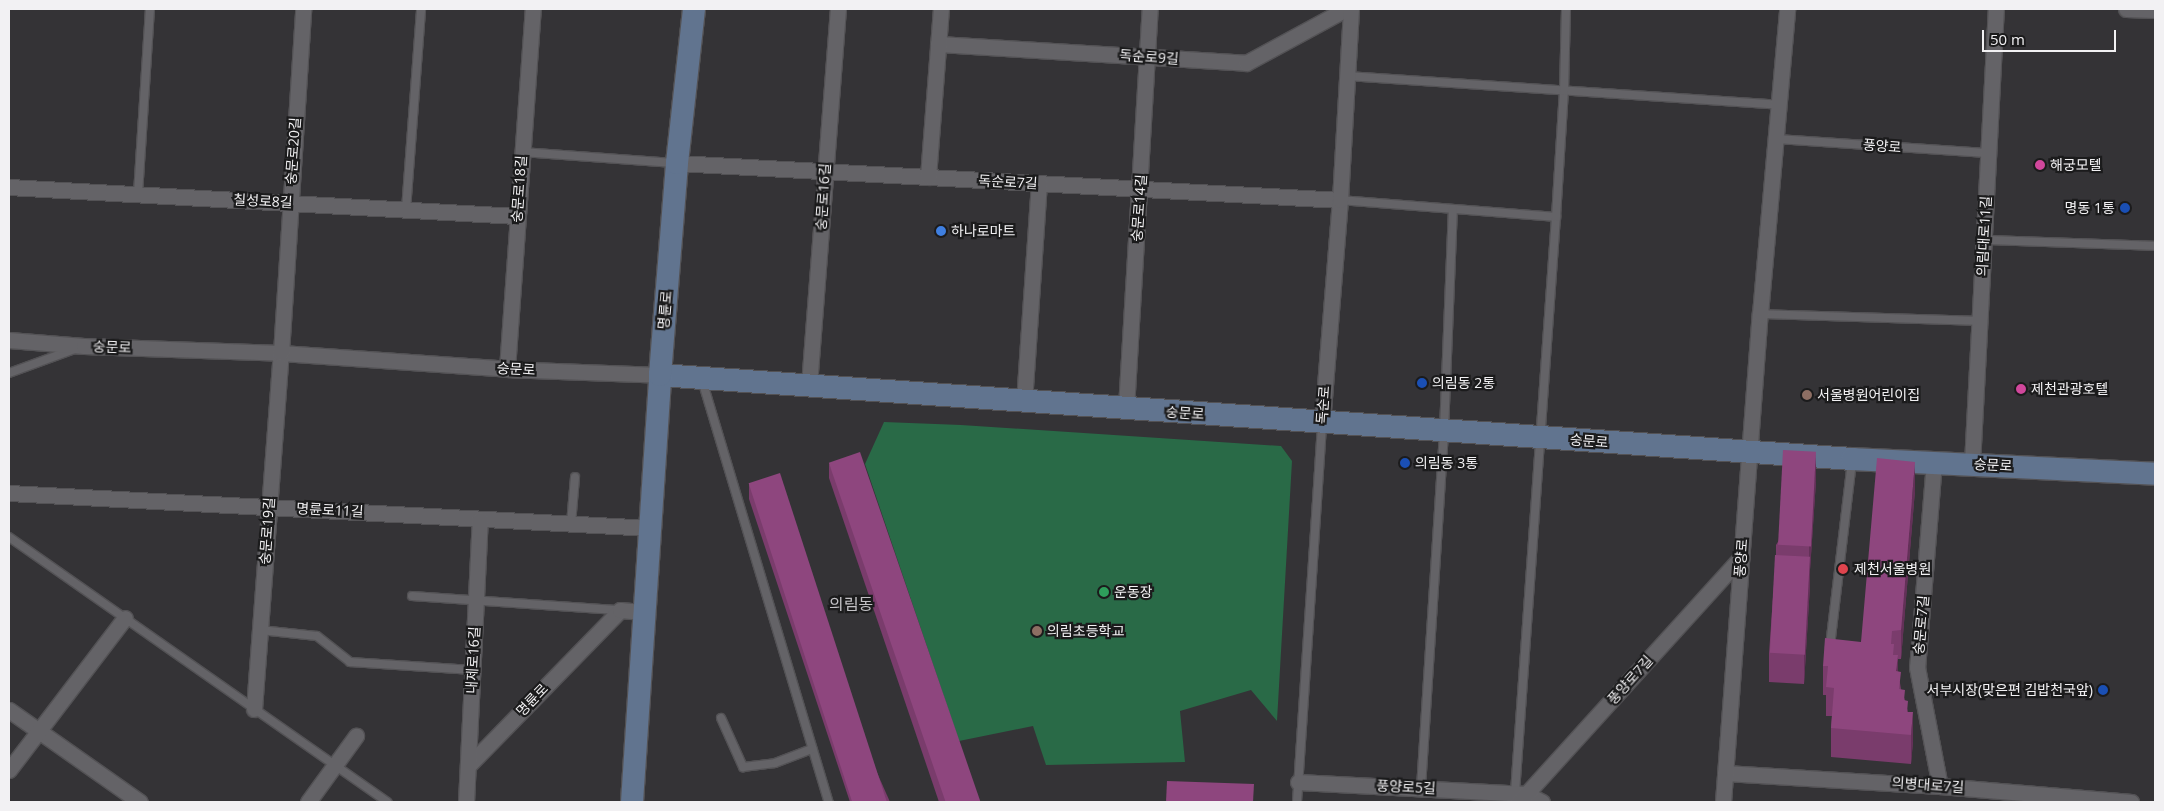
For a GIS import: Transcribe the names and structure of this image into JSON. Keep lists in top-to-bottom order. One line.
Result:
{"streets":{"street":["독순로9길","풍양로","숭문로20길","독순로7길","숭문로18길","숭문로16길","칠성로8길","숭문로14길","의림대로11길","명륜로","숭문로","독순로","명륜로11길","숭문로19길","숭문로7길","내제로16길","풍양로7길","의병대로7길","풍양로5길"]},"crossings":[["독순로9길","숭문로14길"],["풍양로","의림대로11길"],["풍양로","숭문로"],["풍양로","풍양로7길"],["풍양로","의병대로7길"],["숭문로20길","칠성로8길"],["숭문로20길","숭문로"],["숭문로20길","숭문로19길"],["독순로7길","숭문로16길"],["독순로7길","숭문로14길"],["독순로7길","명륜로"],["독순로7길","독순로"],["숭문로18길","칠성로8길"],["숭문로18길","숭문로"],["숭문로16길","숭문로"],["숭문로14길","숭문로"],["의림대로11길","숭문로"],["명륜로","숭문로"],["명륜로","명륜로11길"],["명륜로","내제로16길"],["숭문로","독순로"],["숭문로","숭문로19길"],["숭문로","숭문로7길"],["독순로","풍양로5길"],["명륜로11길","숭문로19길"],["명륜로11길","내제로16길"],["숭문로7길","의병대로7길"],["풍양로7길","풍양로5길"]],"districts":["의림동"],"places":["해궁모텔","명동 1통","하나로마트","의림동 2통","제천관광호텔","서울병원어린이집","의림동 3통","제천서울병원","운동장","의림초등학교","서부시장(맞은편 김밥천국앞)"],"scale_bar":"50 m"}
